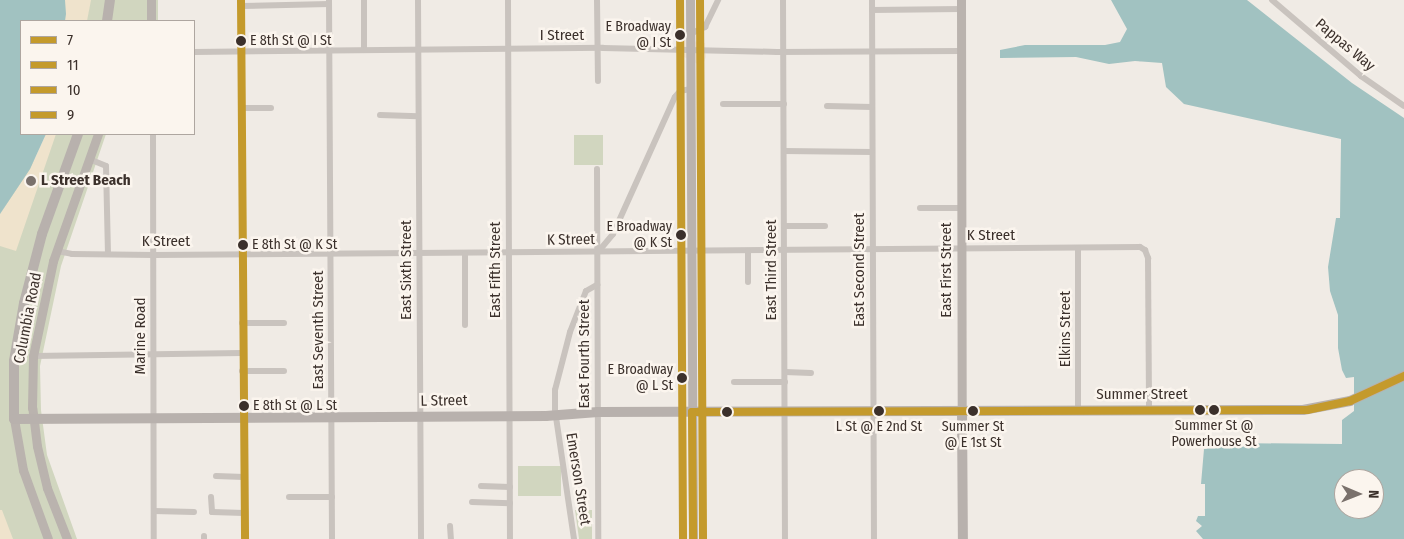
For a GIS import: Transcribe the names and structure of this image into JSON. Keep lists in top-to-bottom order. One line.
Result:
{"streets":{"main road":["East First Street","Columbia Road","Summer Street","L Street"],"street":["I Street","Pappas Way","K Street","East Sixth Street","East Fifth Street","East Third Street","East Second Street","Elkins Street","East Seventh Street","Marine Road","East Fourth Street","Emerson Street"]},"crossings":[["I Street","East Sixth Street"],["I Street","East Fifth Street"],["I Street","East Third Street"],["I Street","East Second Street"],["I Street","East First Street"],["I Street","East Seventh Street"],["K Street","East Sixth Street"],["K Street","East Fifth Street"],["K Street","East Third Street"],["K Street","East Second Street"],["K Street","East First Street"],["K Street","Columbia Road"],["K Street","Elkins Street"],["K Street","East Seventh Street"],["K Street","Marine Road"],["K Street","East Fourth Street"],["K Street","Summer Street"],["East Sixth Street","L Street"],["East Fifth Street","L Street"],["East Third Street","L Street"],["East Second Street","Summer Street"],["East Second Street","L Street"],["East First Street","Summer Street"],["Columbia Road","L Street"],["Elkins Street","Summer Street"],["East Seventh Street","L Street"],["Marine Road","L Street"],["East Fourth Street","L Street"],["East Fourth Street","Emerson Street"],["Summer Street","L Street"],["L Street","Emerson Street"]],"places":["E Broadway @ I St","E 8th St @ I St","L Street Beach","E Broadway @ K St","E 8th St @ K St","E Broadway @ L St","E 8th St @ L St","Summer St @ Powerhouse St","L St @ E 2nd St","Summer St @ E 1st St"],"lines":["transit line 11","transit line 10","transit line 9","transit line 7"],"legend":["7","11","10","9"],"north":"right"}
